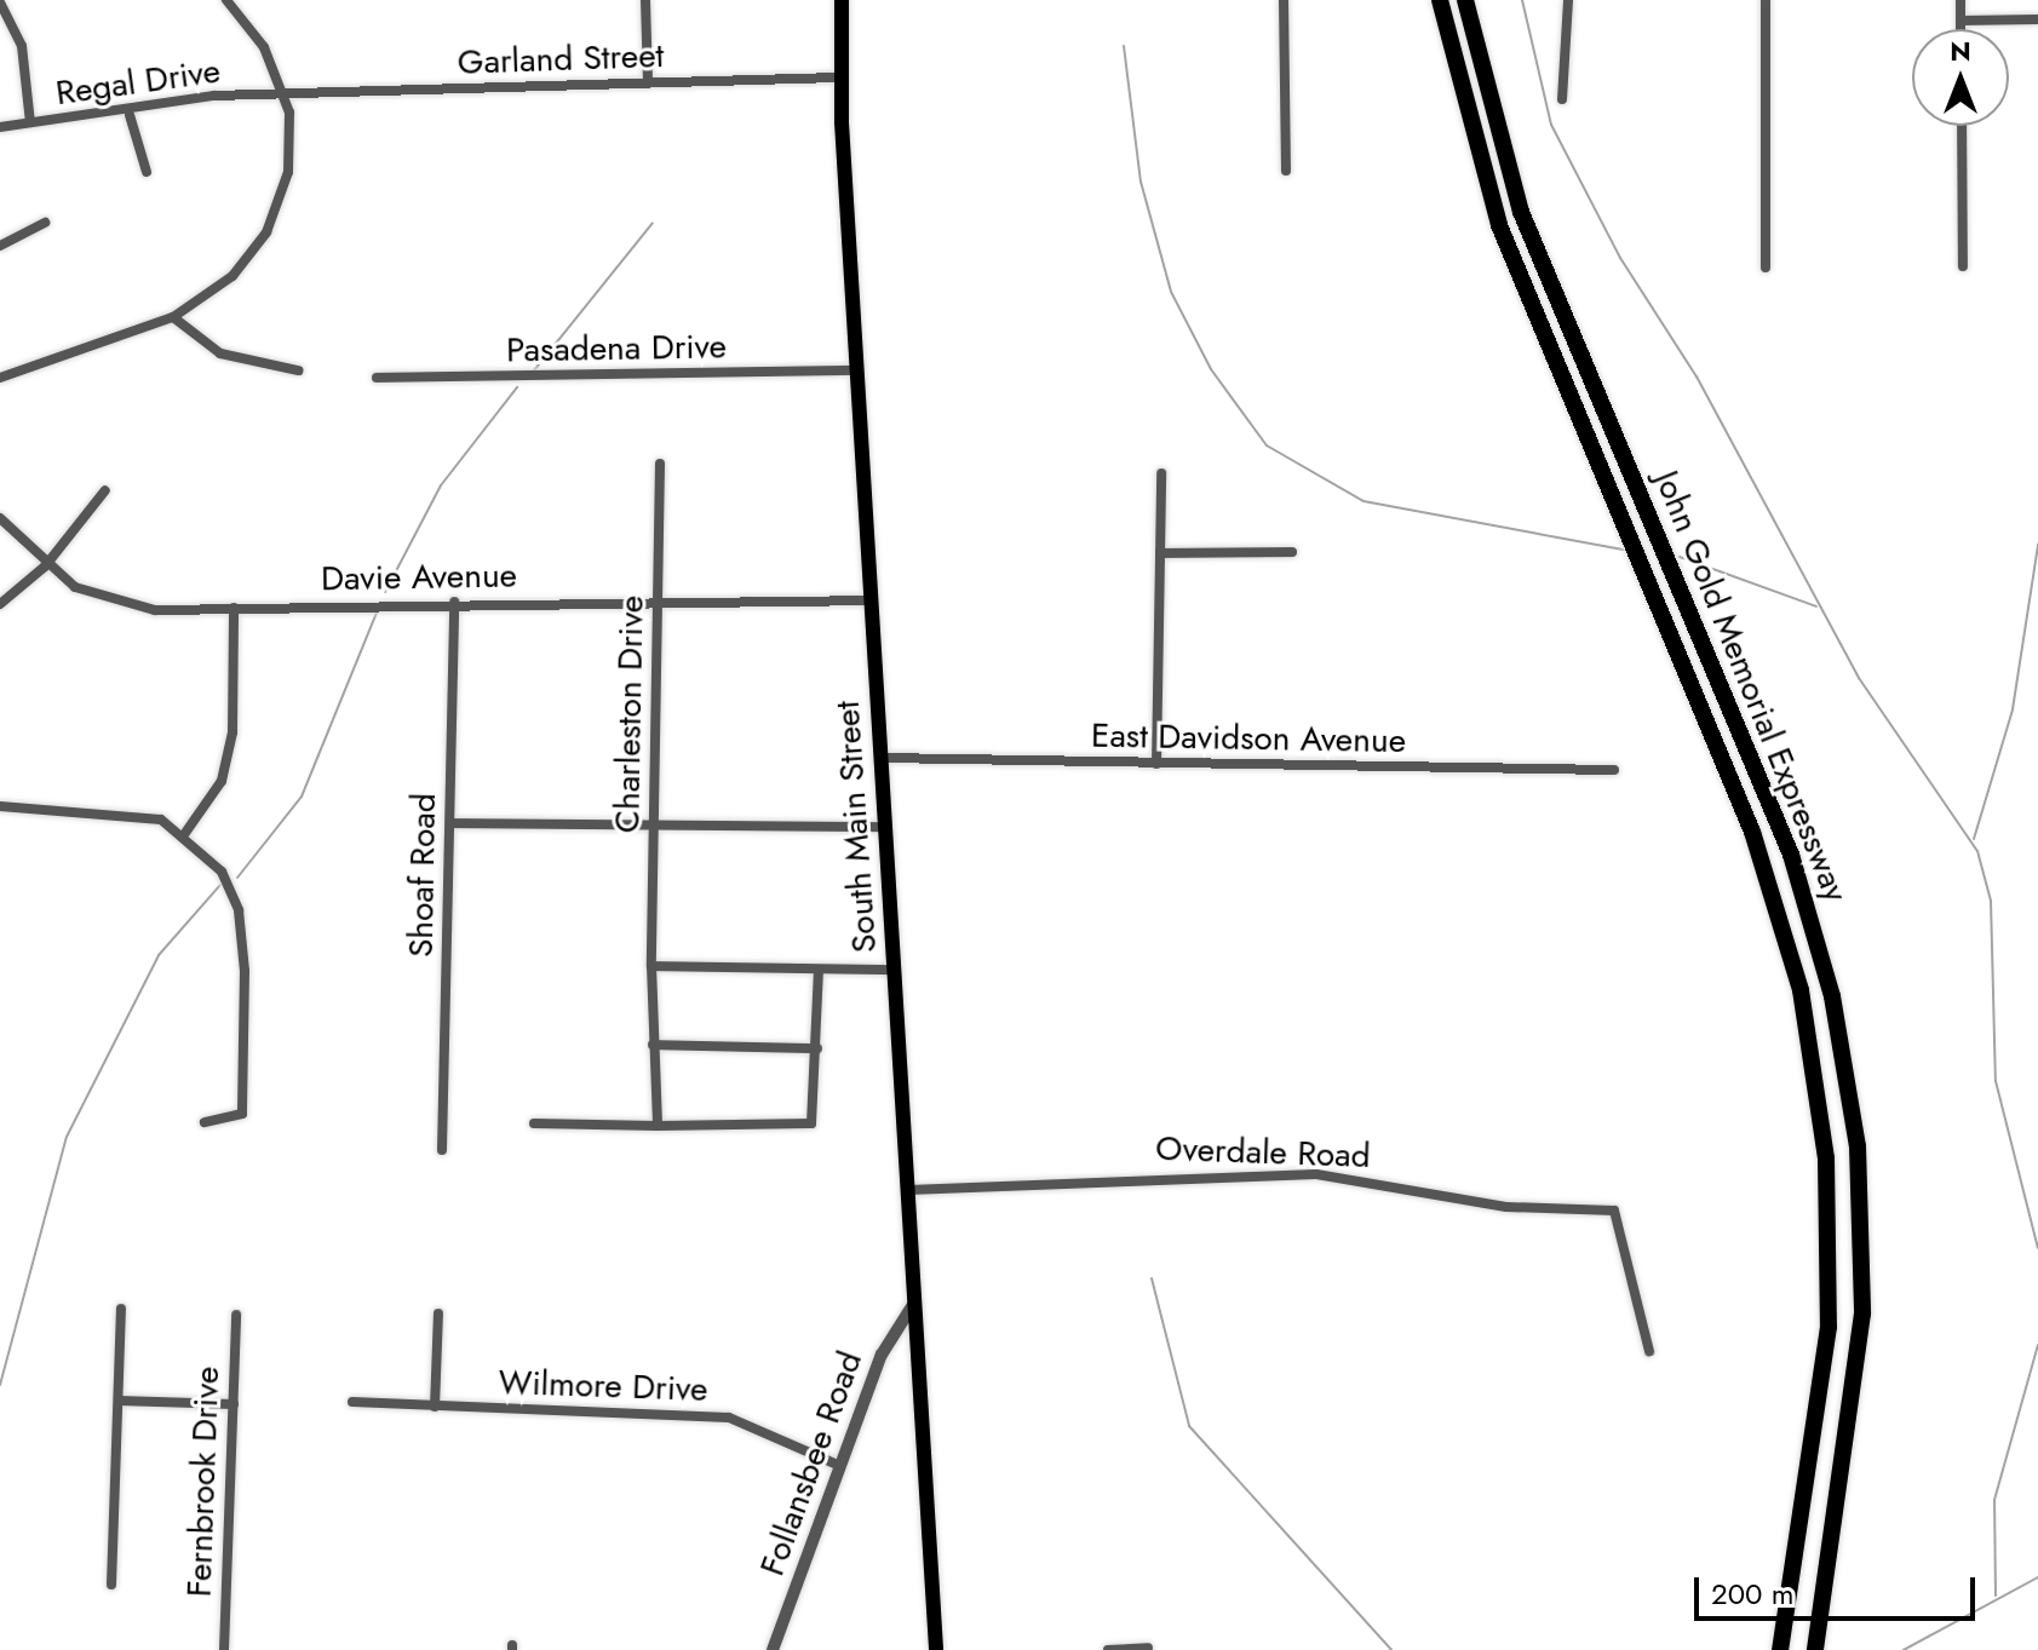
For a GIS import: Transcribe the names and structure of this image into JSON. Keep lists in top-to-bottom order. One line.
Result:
{"streets":{"highway":["John Gold Memorial Expressway"],"main road":["South Main Street"],"street":["Garland Street","Regal Drive","Pasadena Drive","Davie Avenue","Charleston Drive","East Davidson Avenue","Shoaf Road","Overdale Road","Wilmore Drive","Follansbee Road","Fernbrook Drive"]},"crossings":[["Garland Street","Regal Drive"],["Garland Street","South Main Street"],["Pasadena Drive","South Main Street"],["Davie Avenue","Charleston Drive"],["Davie Avenue","South Main Street"],["Davie Avenue","Shoaf Road"],["East Davidson Avenue","South Main Street"],["South Main Street","Overdale Road"],["South Main Street","Follansbee Road"],["Wilmore Drive","Follansbee Road"]],"scale_bar":"200 m","north":"top"}
